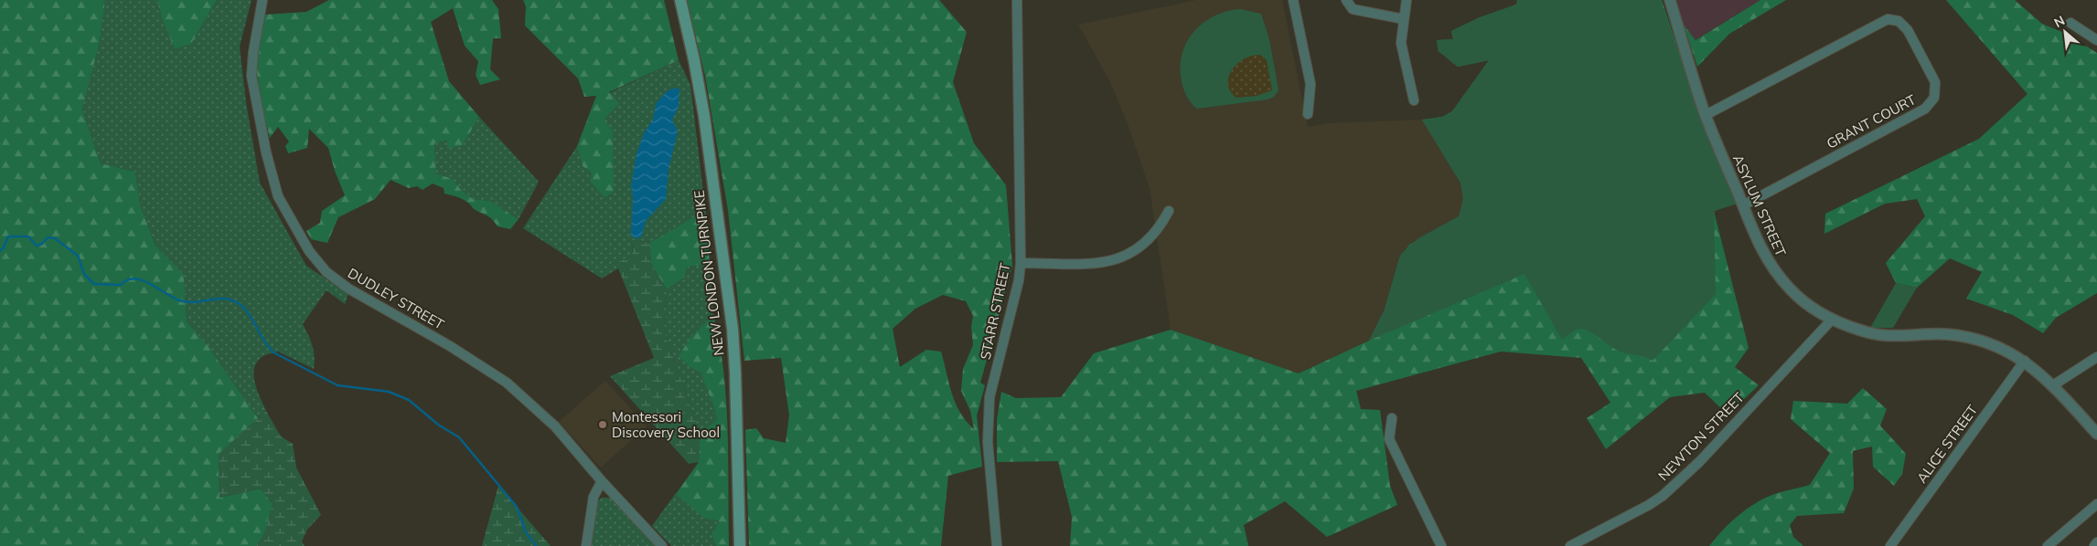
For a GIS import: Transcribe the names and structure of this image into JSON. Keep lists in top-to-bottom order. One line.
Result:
{"streets":{"main road":["NEW LONDON TURNPIKE"],"street":["GRANT COURT","ASYLUM STREET","DUDLEY STREET","STARR STREET","NEWTON STREET","ALICE STREET"]},"crossings":[["GRANT COURT","ASYLUM STREET"],["ASYLUM STREET","NEWTON STREET"],["ASYLUM STREET","ALICE STREET"]],"places":["Montessori Discovery School"],"north":"top left"}
